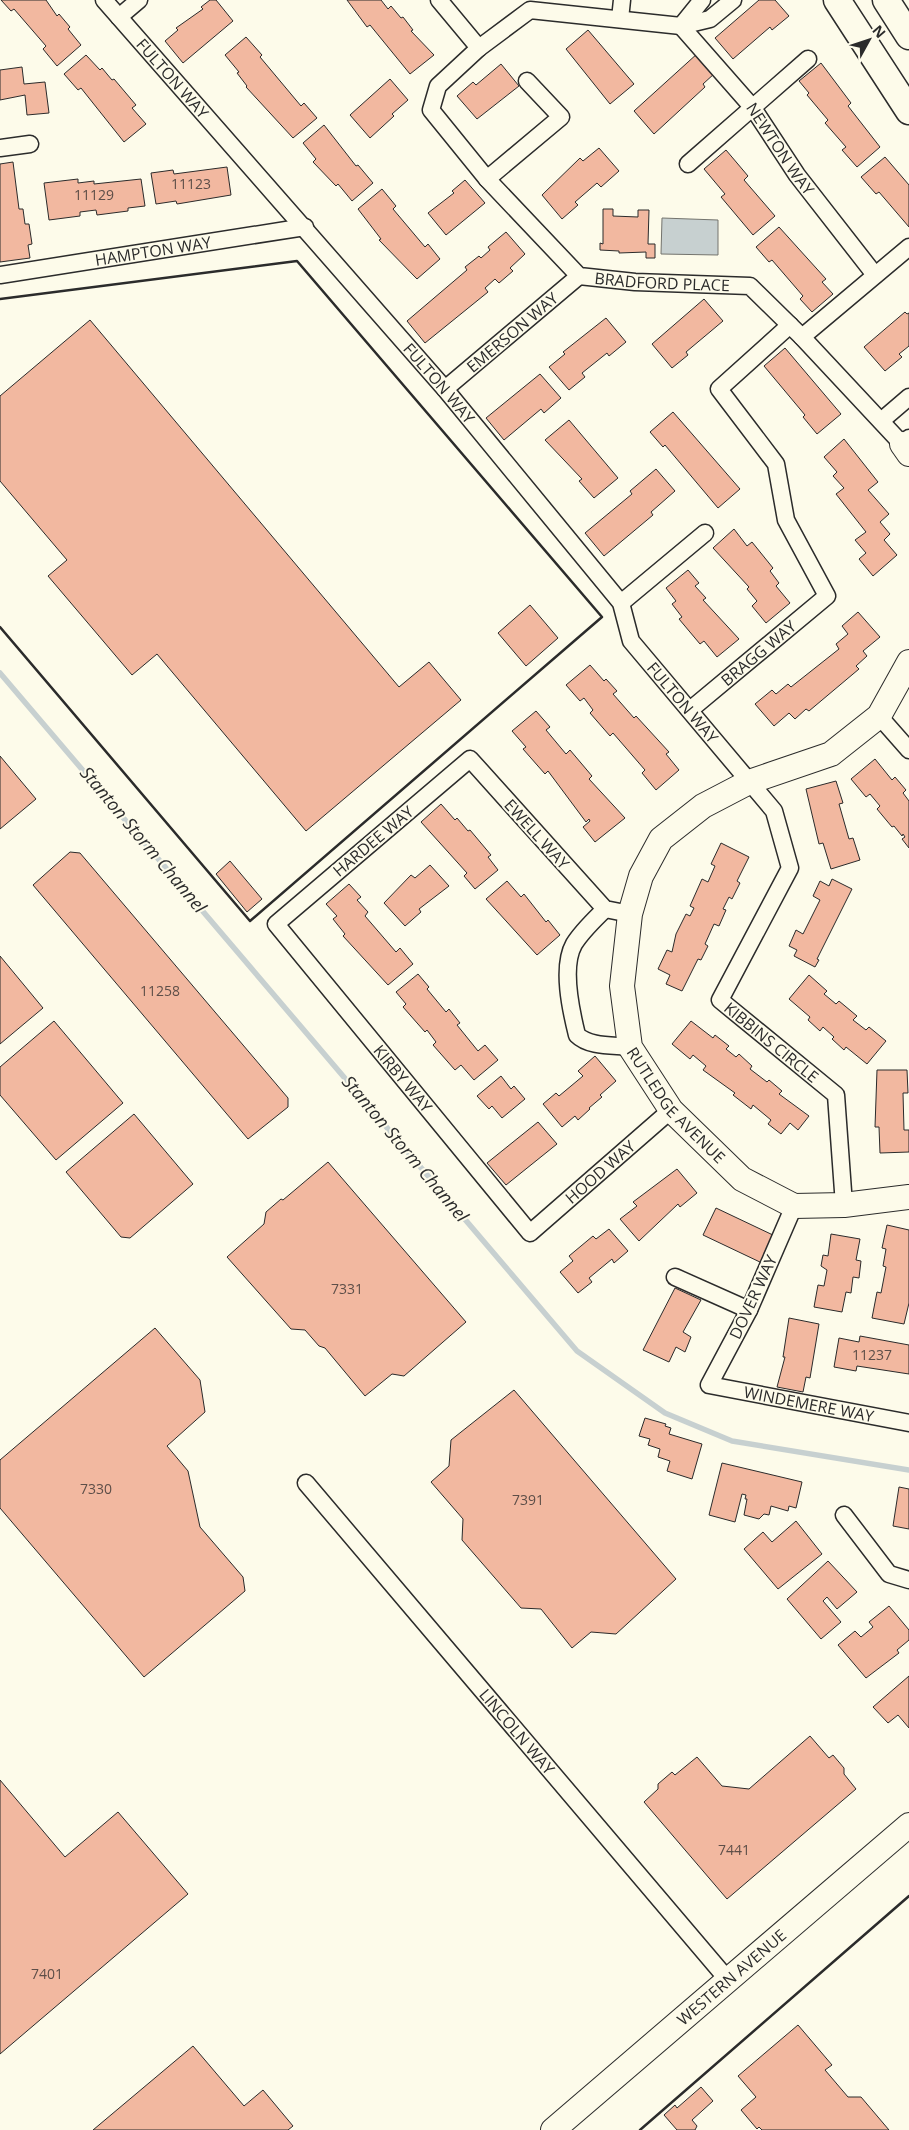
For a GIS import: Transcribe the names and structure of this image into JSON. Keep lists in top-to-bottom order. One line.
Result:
{"streets":{"street":["FULTON WAY","NEWTON WAY","HAMPTON WAY","BRADFORD PLACE","EMERSON WAY","BRAGG WAY","EWELL WAY","HARDEE WAY","KIBBINS CIRCLE","KIRBY WAY","RUTLEDGE AVENUE","HOOD WAY","DOVER WAY","WINDEMERE WAY","LINCOLN WAY","WESTERN AVENUE"]},"crossings":[["FULTON WAY","HAMPTON WAY"],["FULTON WAY","EMERSON WAY"],["FULTON WAY","BRAGG WAY"],["FULTON WAY","KIBBINS CIRCLE"],["FULTON WAY","RUTLEDGE AVENUE"],["BRADFORD PLACE","EMERSON WAY"],["BRADFORD PLACE","BRAGG WAY"],["EWELL WAY","HARDEE WAY"],["HARDEE WAY","KIRBY WAY"],["KIBBINS CIRCLE","RUTLEDGE AVENUE"],["KIRBY WAY","HOOD WAY"],["RUTLEDGE AVENUE","HOOD WAY"],["RUTLEDGE AVENUE","DOVER WAY"],["DOVER WAY","WINDEMERE WAY"],["LINCOLN WAY","WESTERN AVENUE"]],"water":["Stanton Storm Channel"],"house_numbers":["11123","11129","11258","7331","11237","7330","7391","7441","7401"],"north":"top right"}
